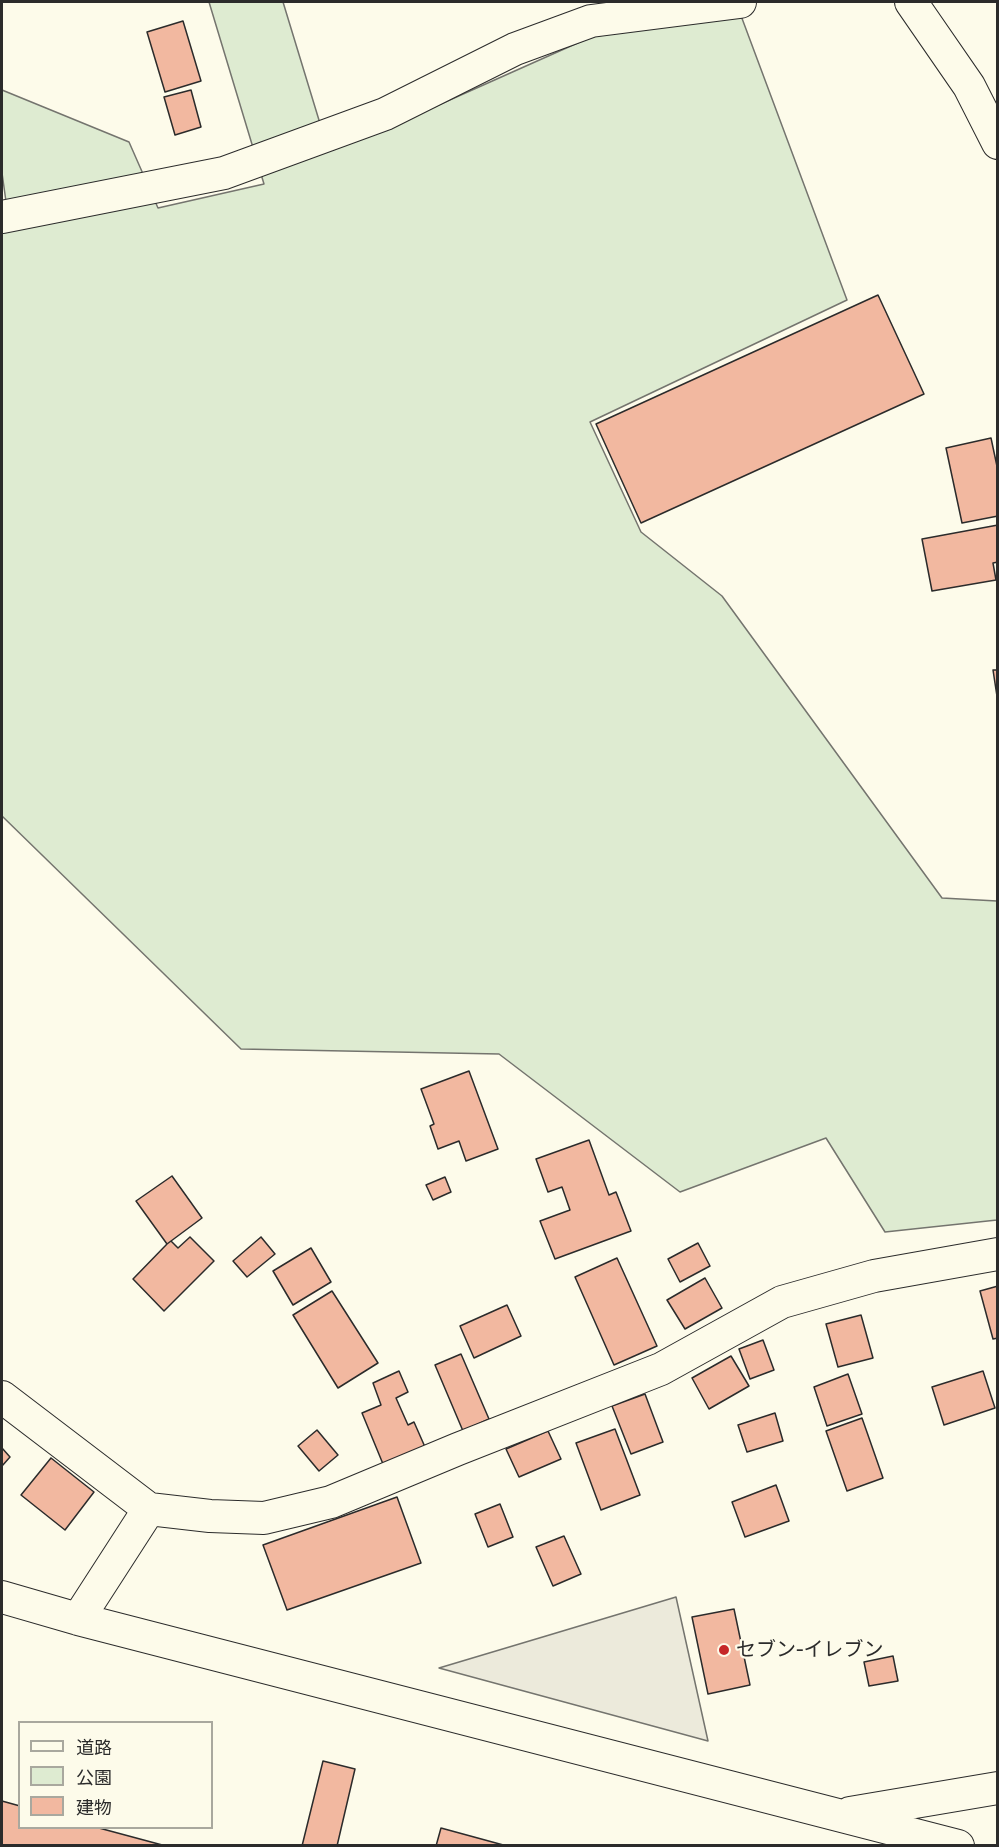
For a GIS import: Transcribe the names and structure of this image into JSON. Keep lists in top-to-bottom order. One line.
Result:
{"places":["セブン-イレブン"],"legend":["道路","公園","建物"]}
